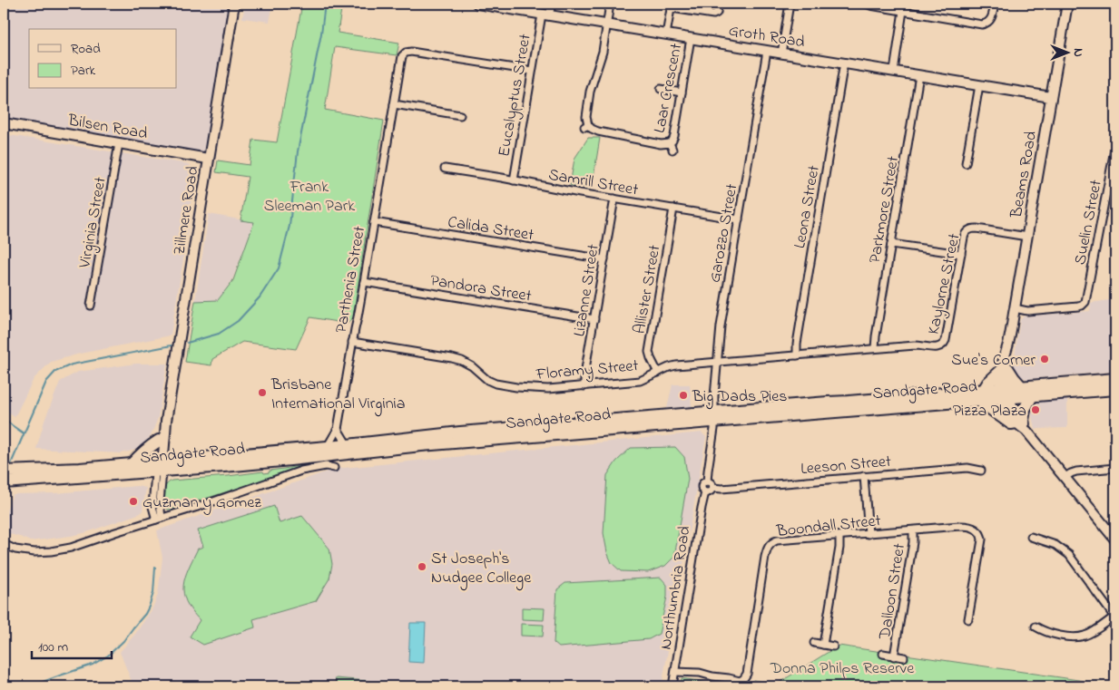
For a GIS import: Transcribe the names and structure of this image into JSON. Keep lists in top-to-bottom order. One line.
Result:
{"streets":{"highway":["Sandgate Road"],"main road":["Groth Road","Bilsen Road","Beams Road","Zillmere Road"],"street":["Laar Crescent","Eucalyptus Street","Samrill Street","Leona Street","Parkmore Street","Virginia Street","Suelin Street","Calida Street","Garozzo Street","Parthenia Street","Kaylorne Street","Pandora Street","Allister Street","Lizanne Street","Floramy Street","Leeson Street","Boondall Street","Northumbria Road","Dalloon Street"]},"crossings":[["Groth Road","Laar Crescent"],["Groth Road","Eucalyptus Street"],["Groth Road","Beams Road"],["Groth Road","Leona Street"],["Groth Road","Parkmore Street"],["Groth Road","Garozzo Street"],["Eucalyptus Street","Samrill Street"],["Eucalyptus Street","Parthenia Street"],["Bilsen Road","Zillmere Road"],["Bilsen Road","Virginia Street"],["Beams Road","Suelin Street"],["Beams Road","Kaylorne Street"],["Beams Road","Sandgate Road"],["Samrill Street","Garozzo Street"],["Samrill Street","Allister Street"],["Samrill Street","Lizanne Street"],["Leona Street","Floramy Street"],["Parkmore Street","Floramy Street"],["Zillmere Road","Sandgate Road"],["Calida Street","Parthenia Street"],["Calida Street","Lizanne Street"],["Garozzo Street","Floramy Street"],["Garozzo Street","Sandgate Road"],["Parthenia Street","Pandora Street"],["Parthenia Street","Floramy Street"],["Parthenia Street","Sandgate Road"],["Kaylorne Street","Floramy Street"],["Pandora Street","Lizanne Street"],["Allister Street","Floramy Street"],["Lizanne Street","Floramy Street"],["Leeson Street","Northumbria Road"],["Boondall Street","Northumbria Road"],["Boondall Street","Dalloon Street"]],"parks":["Frank Sleeman Park","Donna Philps Reserve"],"places":["Sue's Corner","Brisbane International Virginia","Big Dads Pies","Pizza Plaza","Guzman y Gomez","St Joseph's Nudgee College"],"legend":["Road","Park"],"scale_bar":"100 m","north":"right"}
